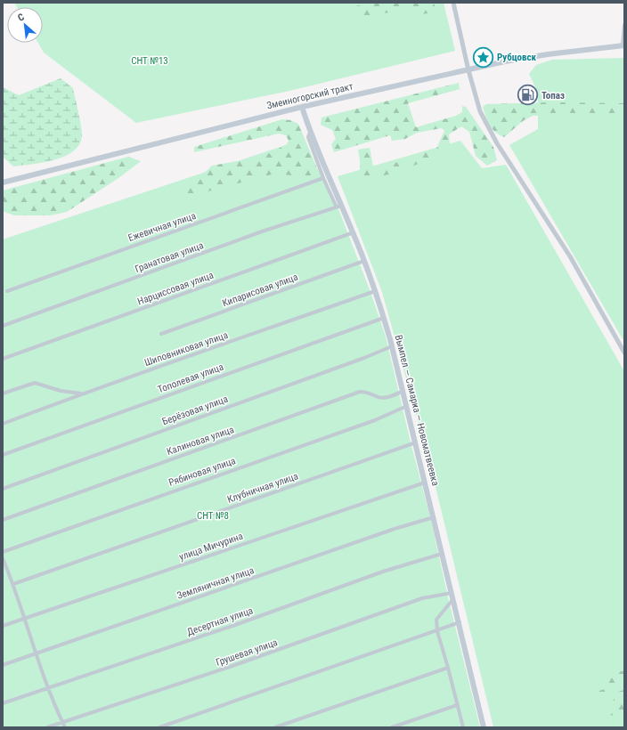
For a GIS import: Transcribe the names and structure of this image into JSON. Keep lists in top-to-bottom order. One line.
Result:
{"streets":{"main road":["Змеиногорский тракт","Вымпел — Самарка — Новоматвеевка"],"street":["Ежевичная улица","Гранатовая улица","Нарциссовая улица","Кипарисовая улица","Шиповниковая улица","Тополевая улица","Берёзовая улица","Калиновая улица","Рябиновая улица","Клубничная улица","улица Мичурина","Земляничная улица","Десертная улица","Грушевая улица"]},"crossings":[["Змеиногорский тракт","Вымпел — Самарка — Новоматвеевка"],["Гранатовая улица","Вымпел — Самарка — Новоматвеевка"],["Нарциссовая улица","Вымпел — Самарка — Новоматвеевка"],["Кипарисовая улица","Вымпел — Самарка — Новоматвеевка"],["Шиповниковая улица","Вымпел — Самарка — Новоматвеевка"],["Тополевая улица","Вымпел — Самарка — Новоматвеевка"],["Берёзовая улица","Вымпел — Самарка — Новоматвеевка"],["Вымпел — Самарка — Новоматвеевка","Калиновая улица"],["Вымпел — Самарка — Новоматвеевка","Рябиновая улица"],["Вымпел — Самарка — Новоматвеевка","Клубничная улица"],["Вымпел — Самарка — Новоматвеевка","улица Мичурина"],["Вымпел — Самарка — Новоматвеевка","Земляничная улица"],["Вымпел — Самарка — Новоматвеевка","Десертная улица"],["Вымпел — Самарка — Новоматвеевка","Грушевая улица"]],"parks":["СНТ №13","СНТ №8"],"places":{"place":["Рубцовск"],"fuel station":["Топаз"]},"north":"top left"}
